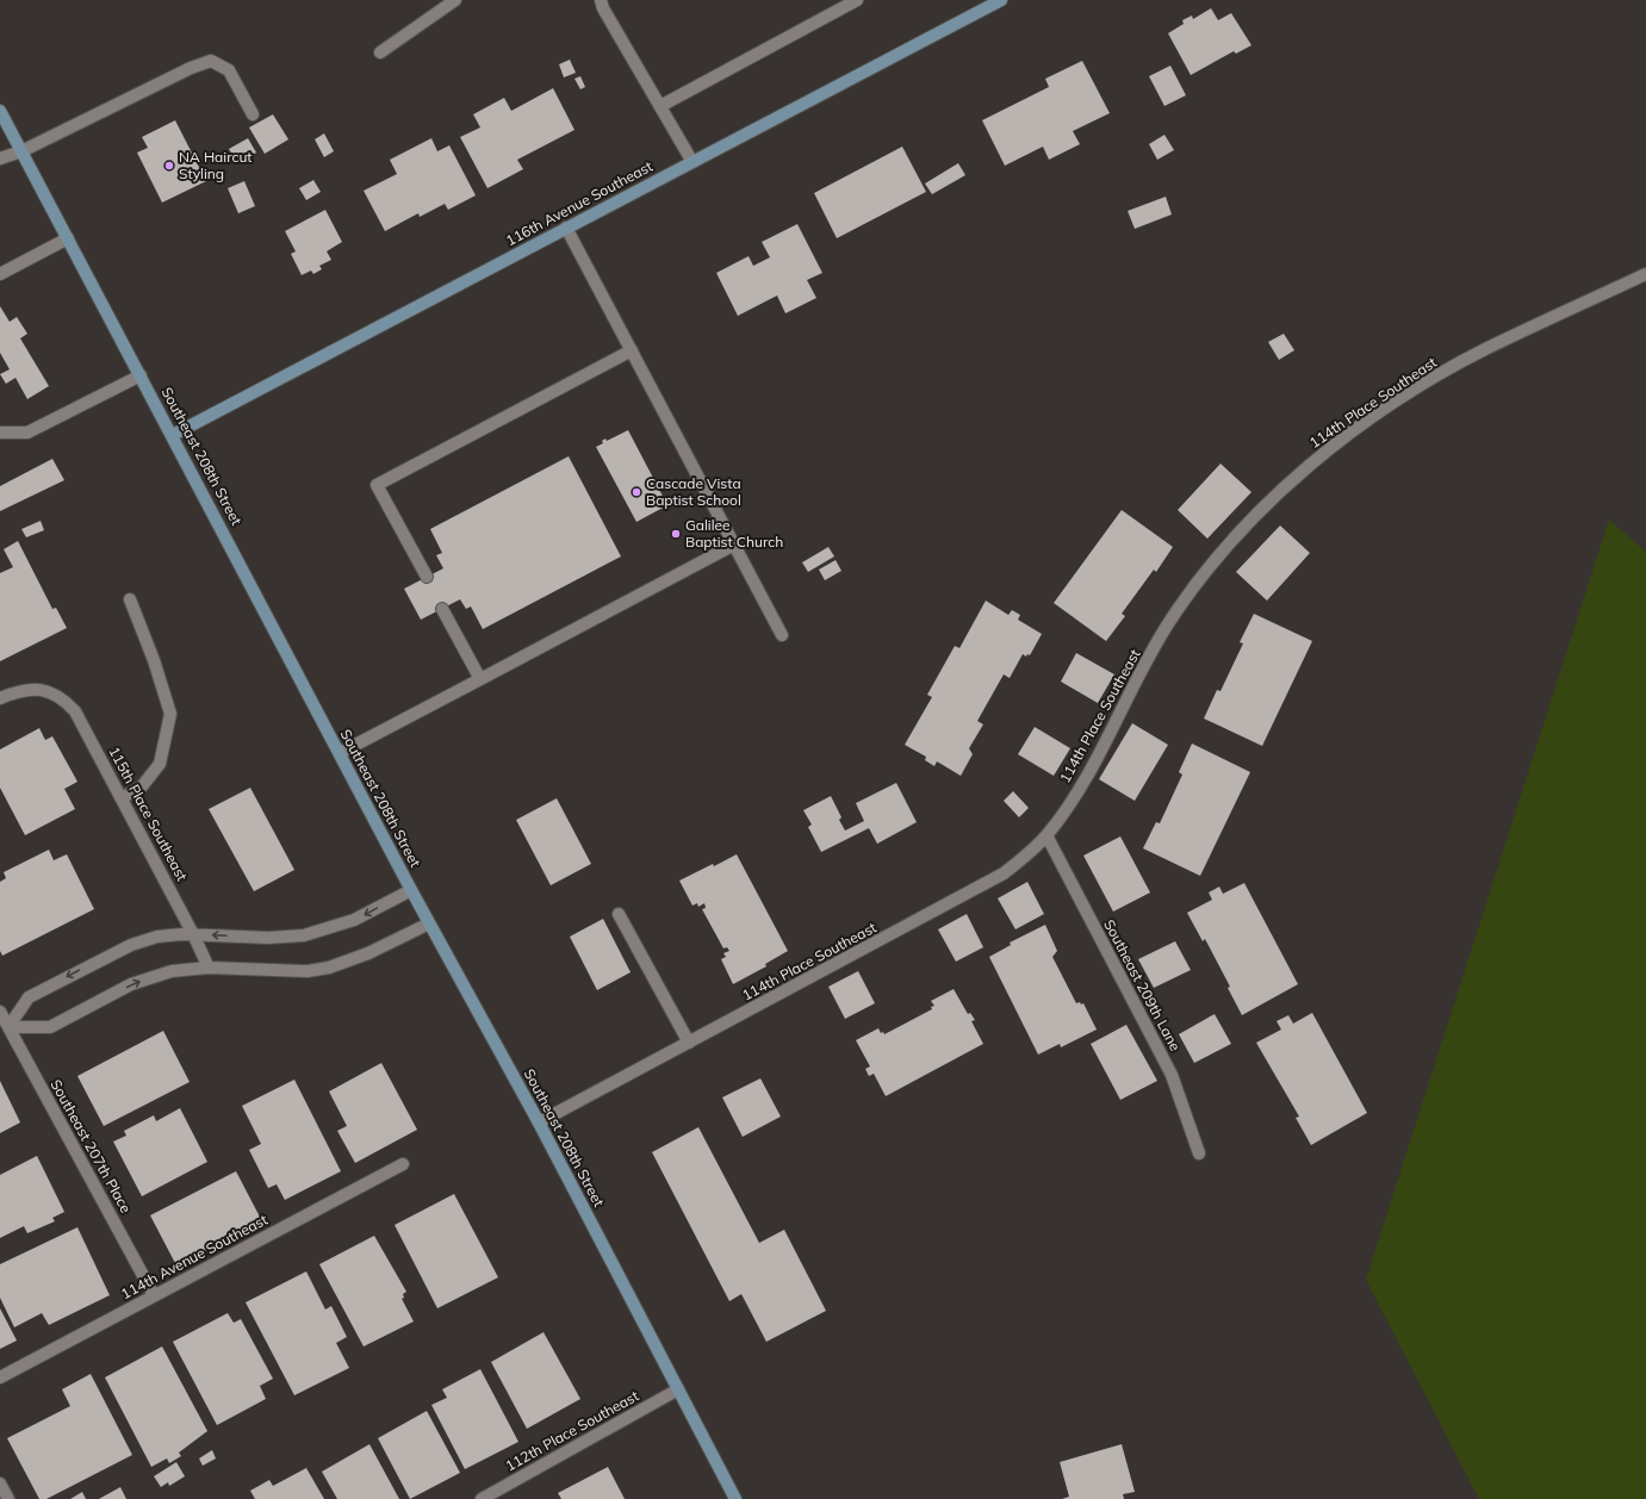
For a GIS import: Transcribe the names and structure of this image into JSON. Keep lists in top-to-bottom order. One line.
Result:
{"streets":{"main road":["116th Avenue Southeast","Southeast 208th Street"],"street":["114th Place Southeast","115th Place Southeast","Southeast 209th Lane","Southeast 207th Place","114th Avenue Southeast","112th Place Southeast"]},"crossings":[["116th Avenue Southeast","Southeast 208th Street"],["114th Place Southeast","Southeast 208th Street"],["114th Place Southeast","Southeast 209th Lane"],["Southeast 208th Street","112th Place Southeast"],["Southeast 207th Place","114th Avenue Southeast"]],"places":["NA Haircut Styling","Cascade Vista Baptist School","Galilee Baptist Church"]}
